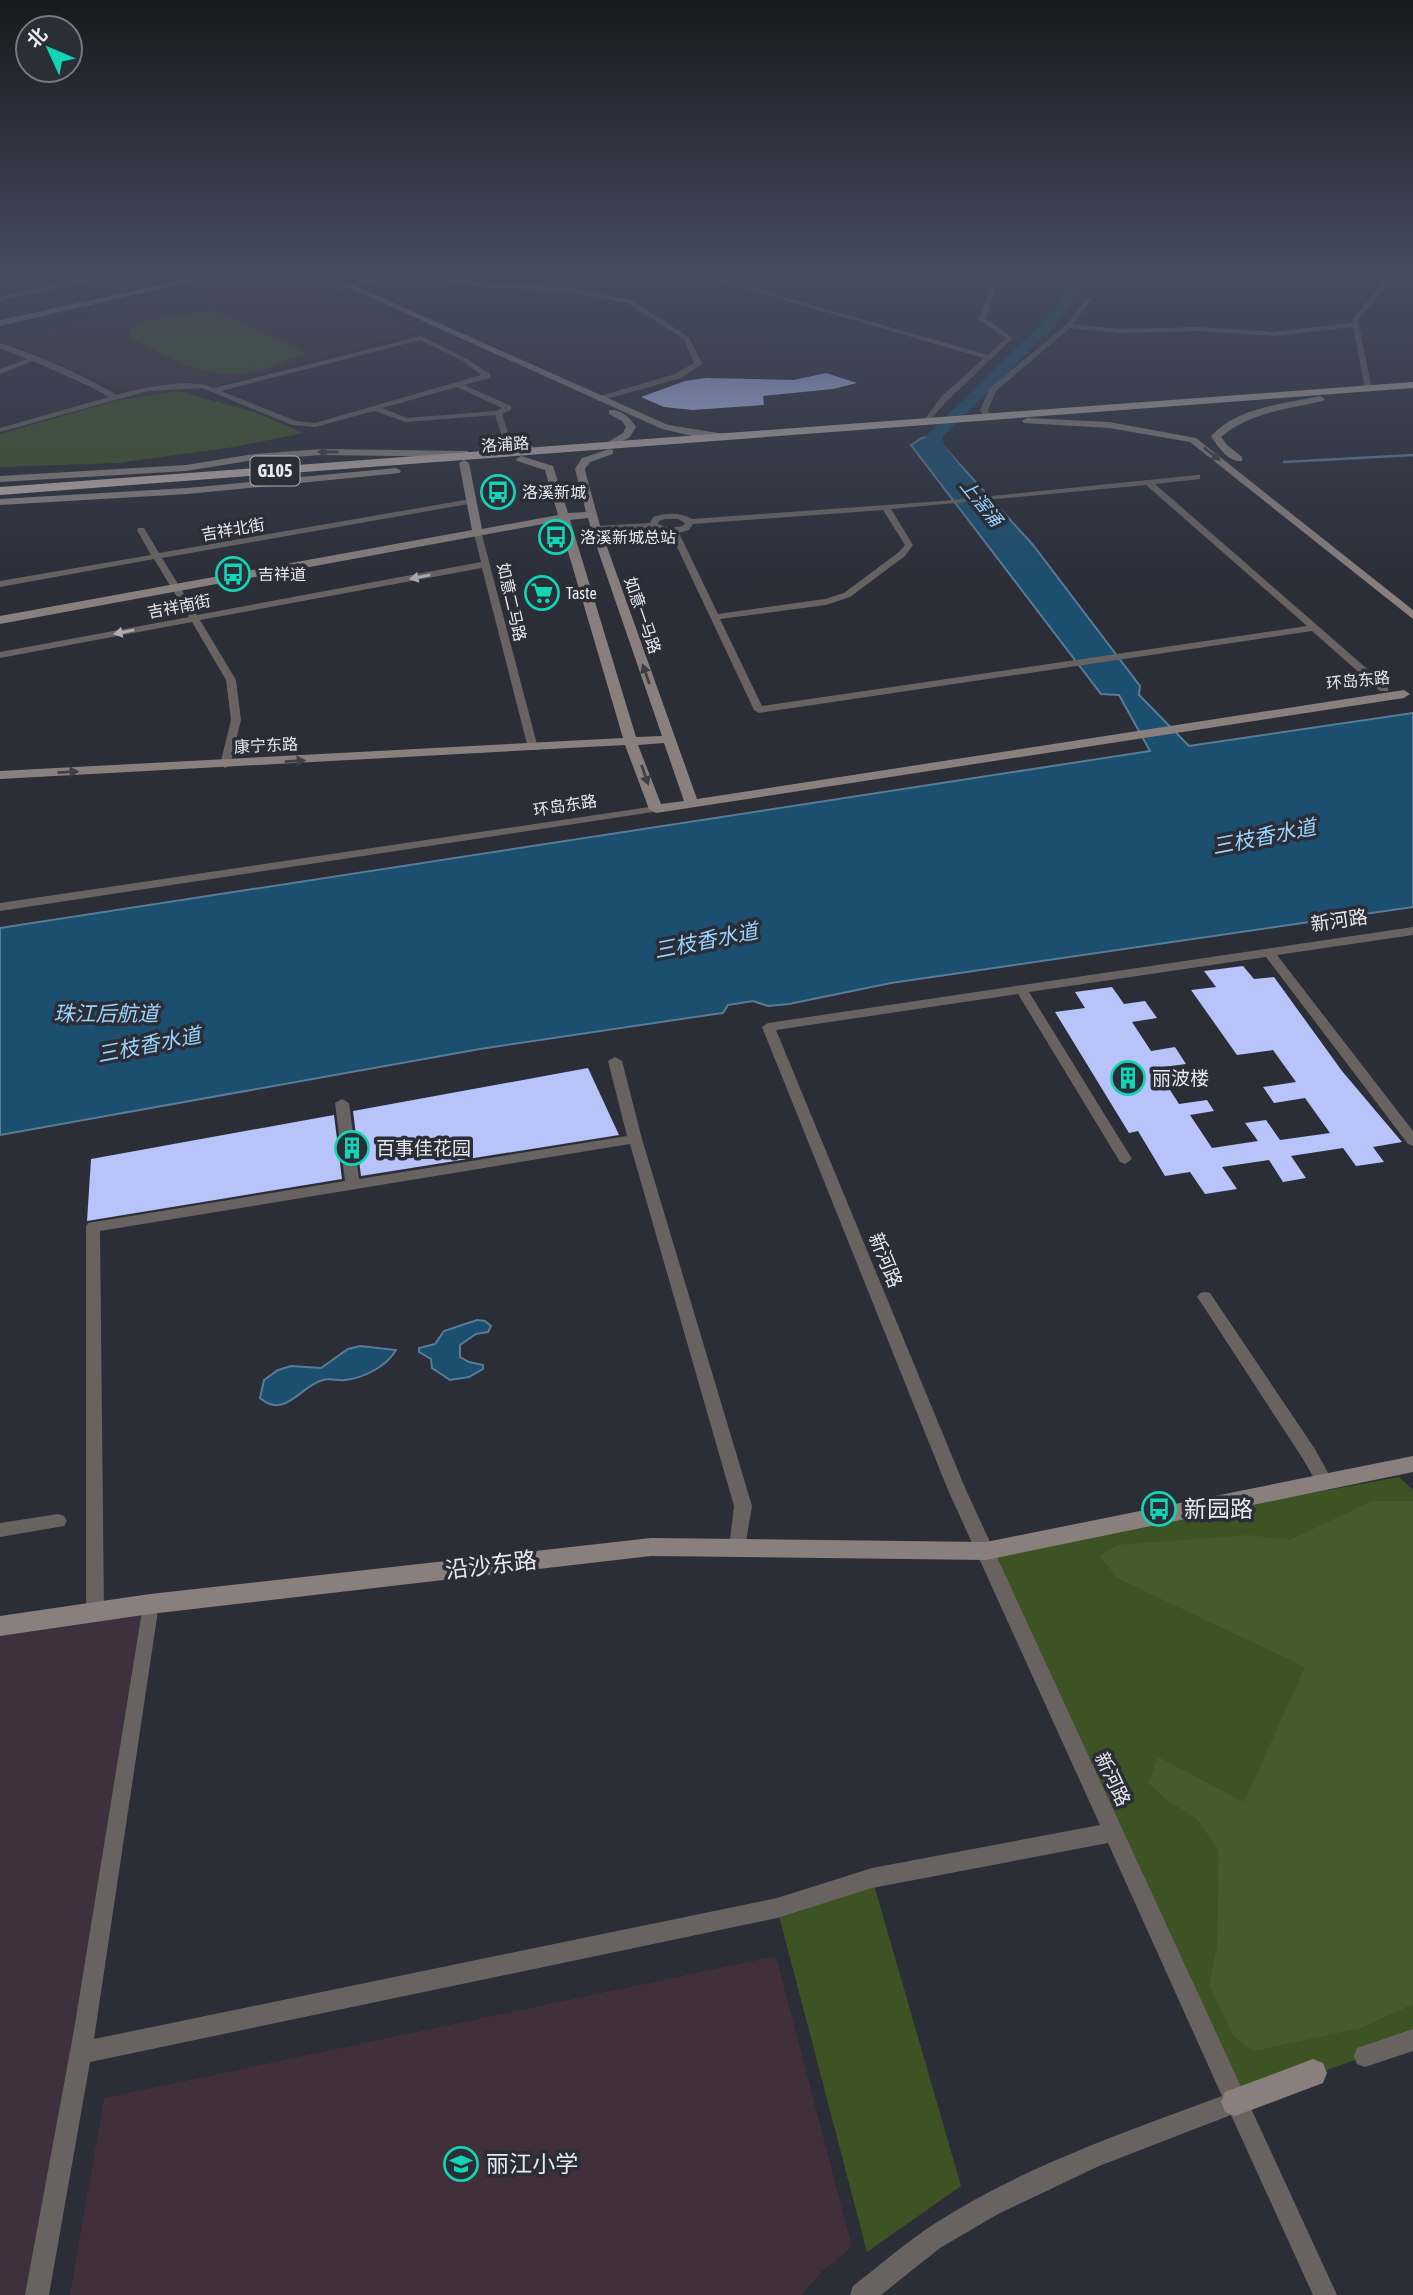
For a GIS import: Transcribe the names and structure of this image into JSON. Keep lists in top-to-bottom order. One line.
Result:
{"streets":{"highway":["洛浦路","G105"],"street":["吉祥北街","如意二马路","吉祥南街","如意一马路","环岛东路","康宁东路","新河路","沿沙东路"]},"crossings":[["洛浦路","G105"],["洛浦路","如意二马路"],["洛浦路","如意一马路"],["吉祥北街","如意二马路"],["如意二马路","吉祥南街"],["如意二马路","康宁东路"],["如意一马路","环岛东路"],["如意一马路","康宁东路"],["新河路","沿沙东路"]],"one_way":["康宁东路"],"water":["上滘涌","三枝香水道","珠江后航道"],"places":{"bus stop":["洛溪新城","洛溪新城总站","吉祥道","新园路"],"supermarket":["Taste"],"building":["丽波楼","百事佳花园"],"school or university":["丽江小学"]},"north":"top left"}
